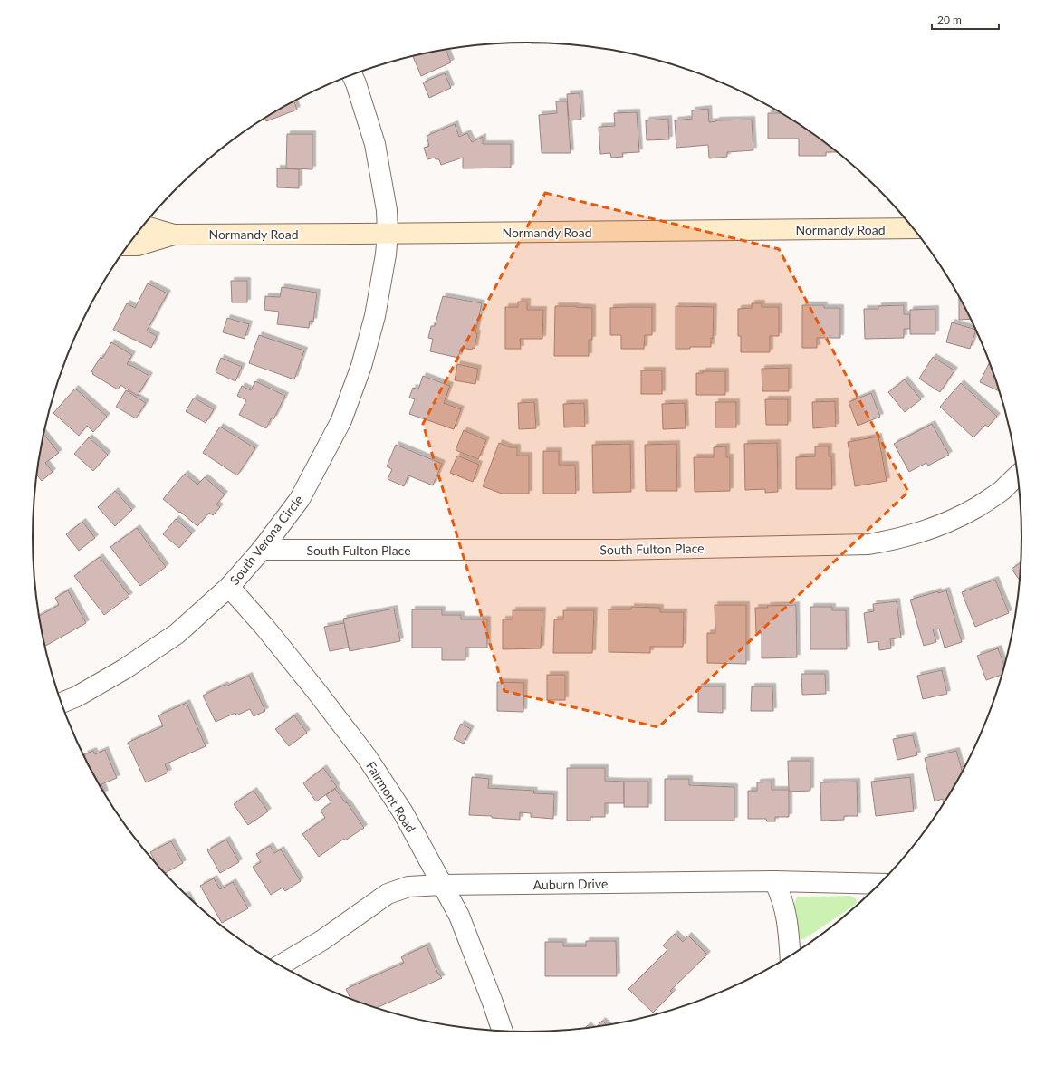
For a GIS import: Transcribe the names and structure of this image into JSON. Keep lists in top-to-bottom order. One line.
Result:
{"streets":{"street":["Normandy Road","South Verona Circle","South Fulton Place","Fairmont Road","Auburn Drive"]},"crossings":[["Normandy Road","South Verona Circle"],["South Verona Circle","South Fulton Place"],["South Verona Circle","Fairmont Road"],["Fairmont Road","Auburn Drive"]],"scale_bar":"20 m"}
